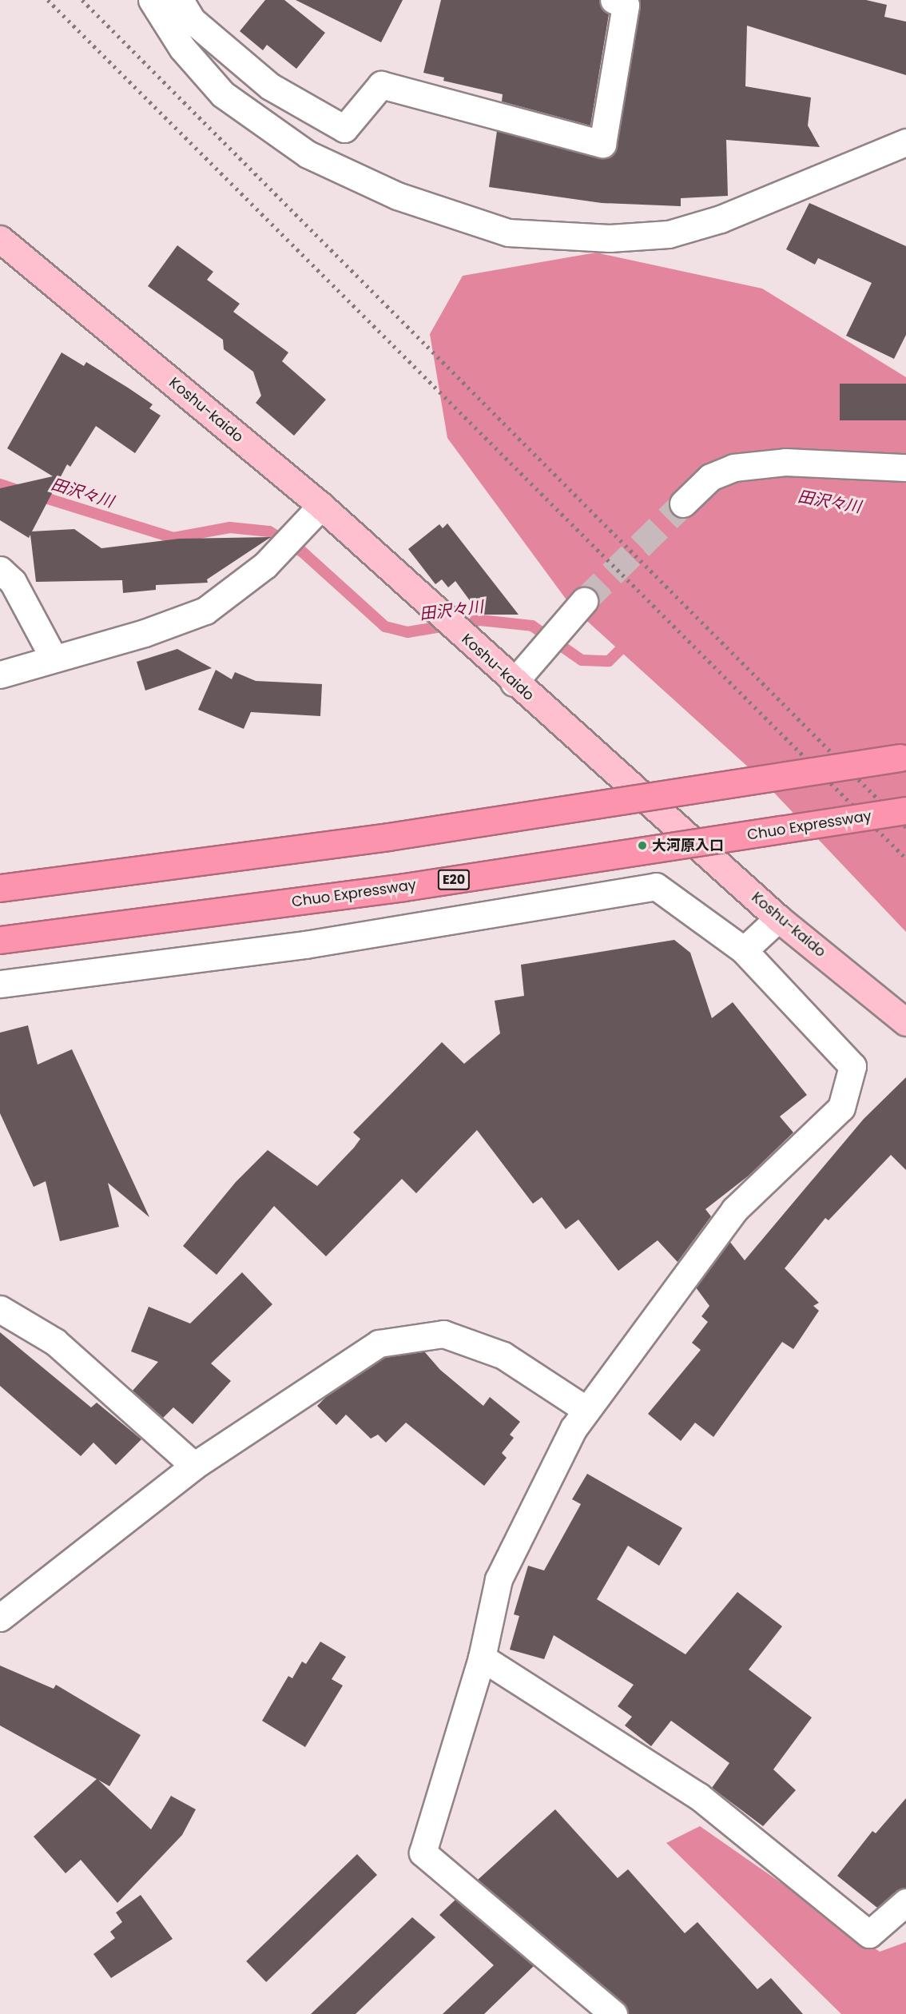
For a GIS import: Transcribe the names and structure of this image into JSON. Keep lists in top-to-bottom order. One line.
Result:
{"streets":{"highway":["Chuo Expressway","E20"],"main road":["Koshu-kaido"]},"water":["田沢々川"],"places":["大河原入口"]}
